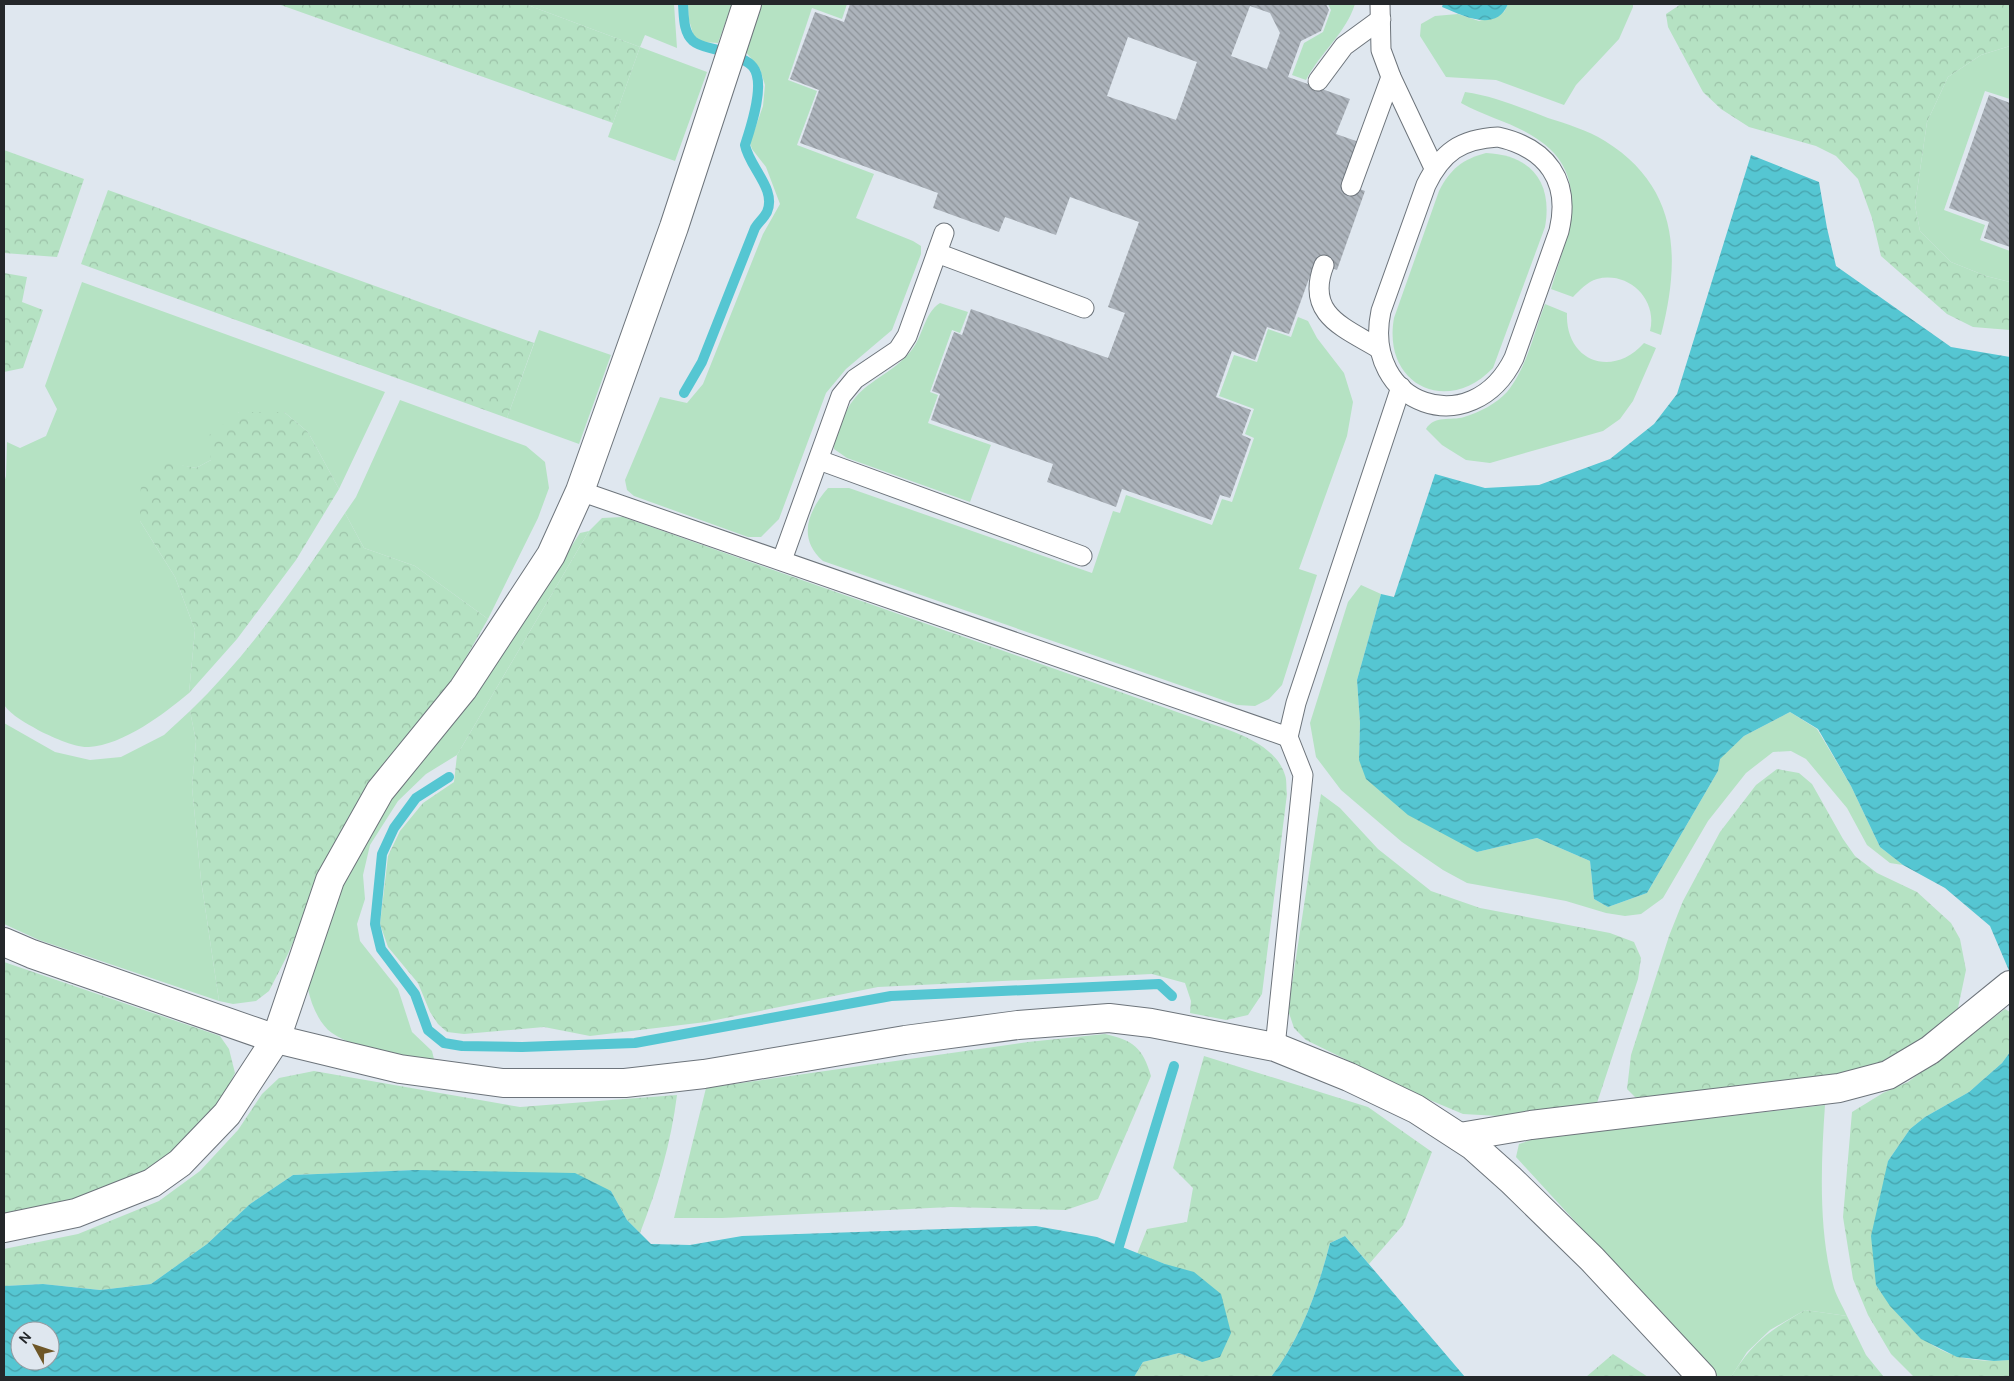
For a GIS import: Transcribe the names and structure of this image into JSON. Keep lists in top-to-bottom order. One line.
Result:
{"north":"top left"}
